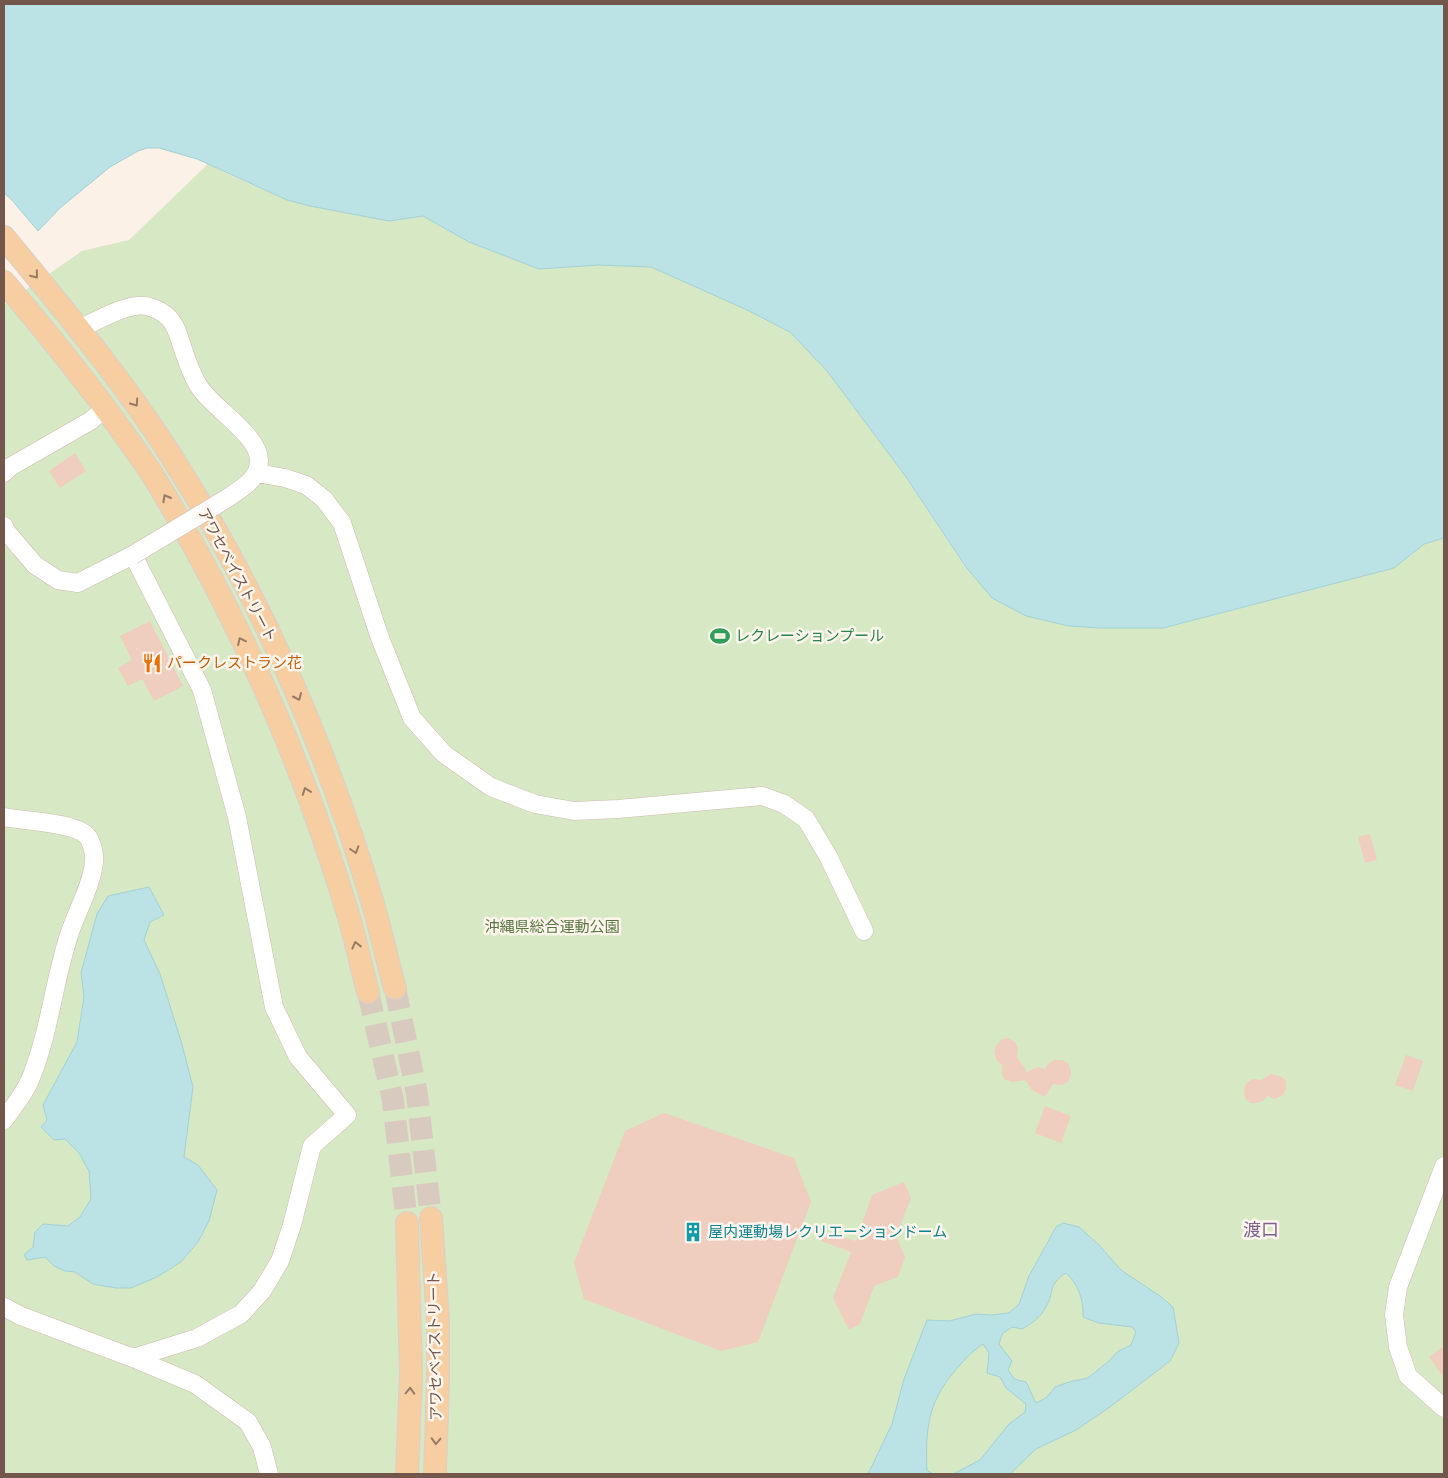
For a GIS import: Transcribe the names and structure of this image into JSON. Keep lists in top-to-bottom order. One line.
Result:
{"streets":{"main road":["アワセベイストリート"]},"districts":["渡口"],"parks":["沖縄県総合運動公園"],"places":{"sports":["レクレーションプール"],"restaurant":["パークレストラン花"],"building":["屋内運動場レクリエーションドーム"]}}
